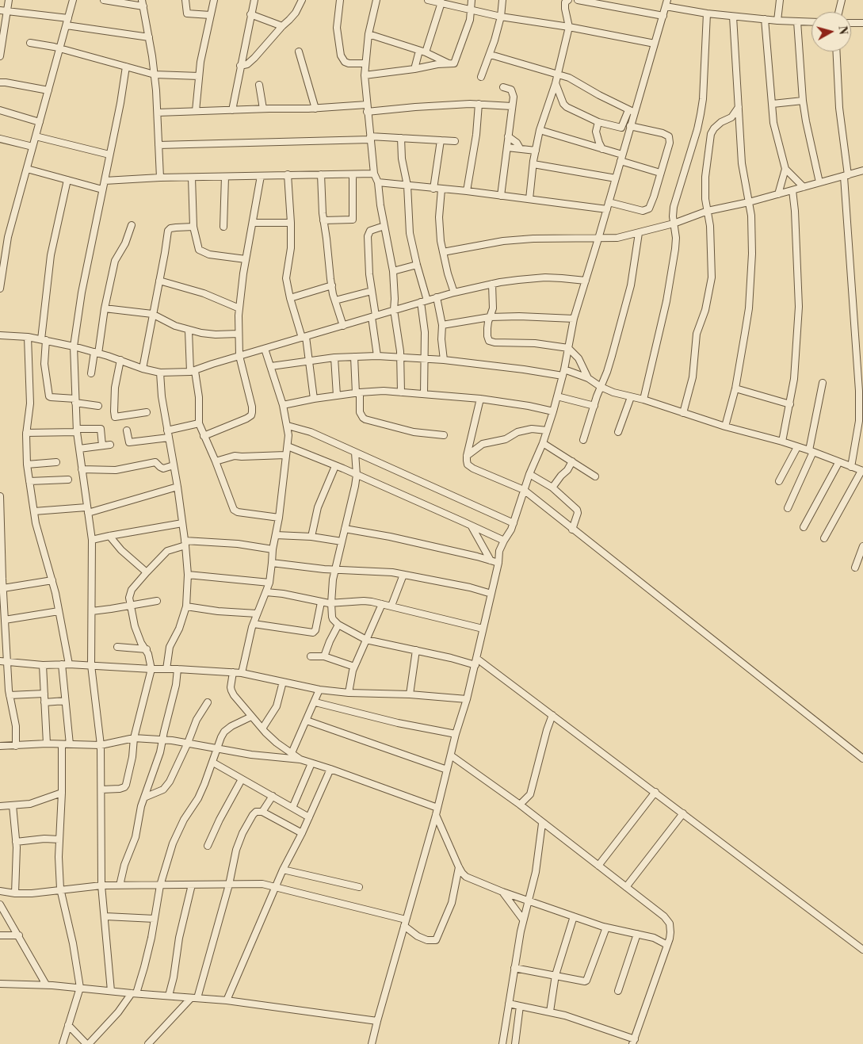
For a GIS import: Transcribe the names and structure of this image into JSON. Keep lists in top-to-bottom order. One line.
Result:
{"north":"right"}
